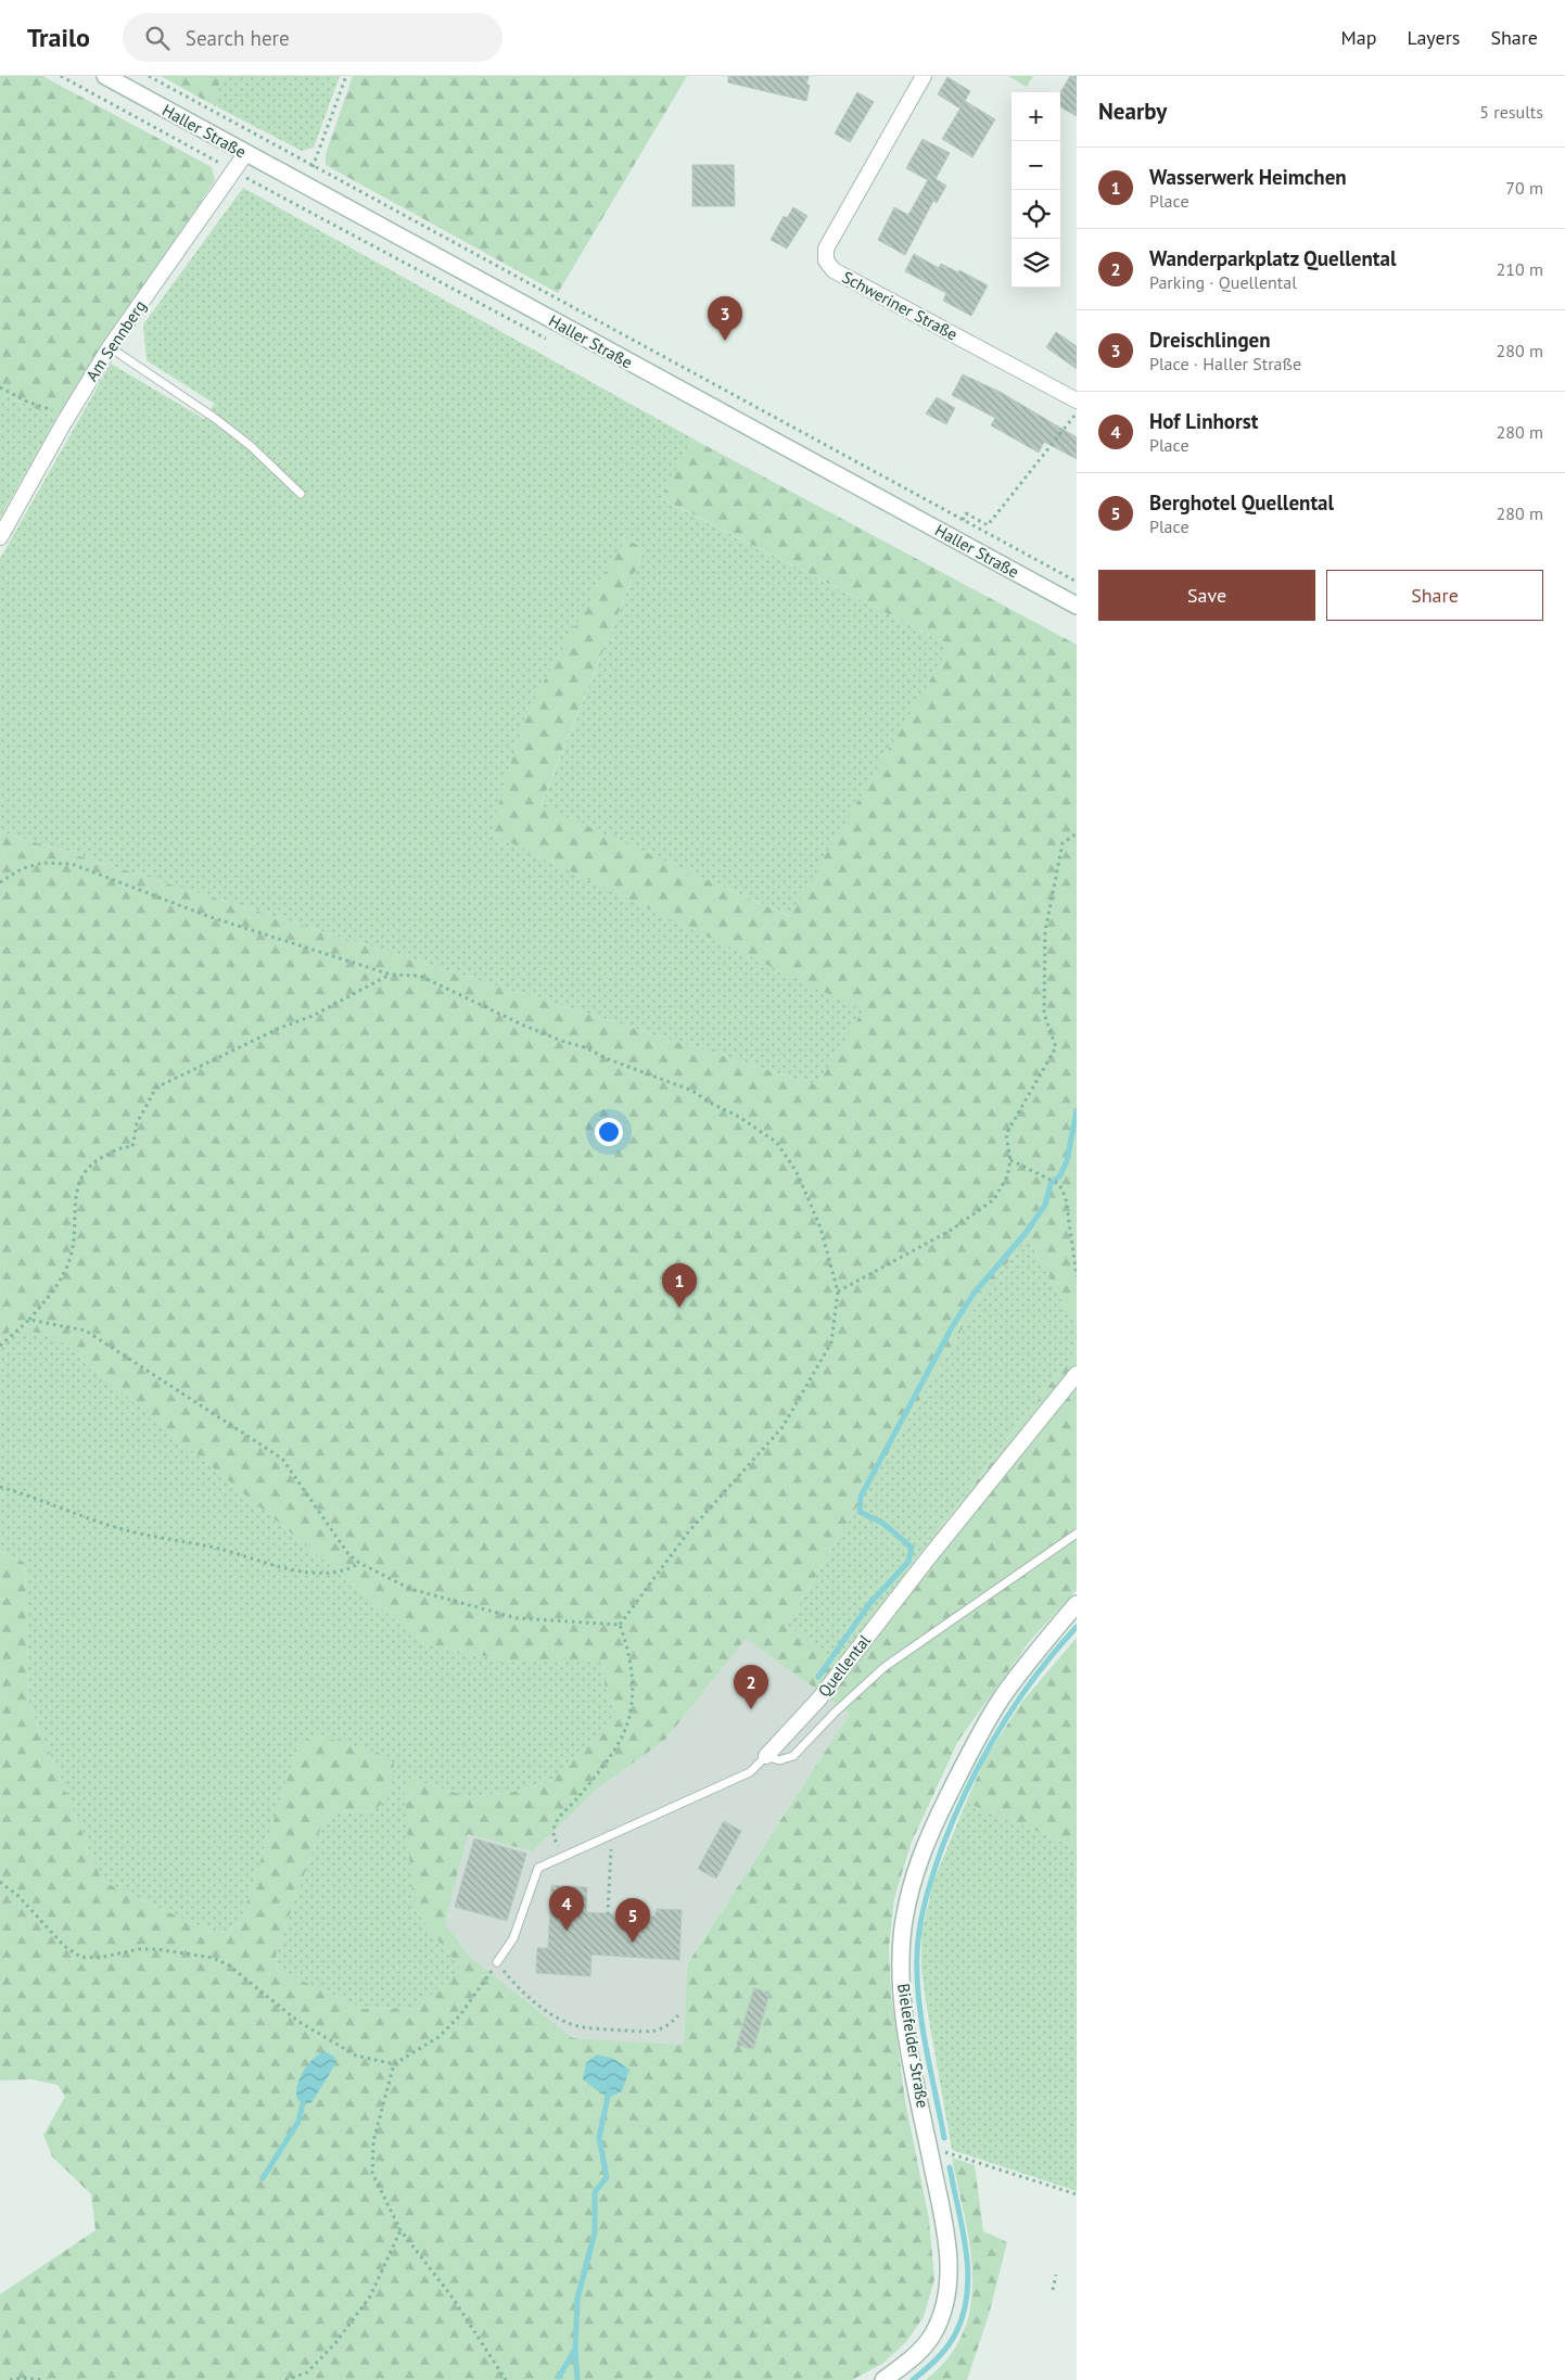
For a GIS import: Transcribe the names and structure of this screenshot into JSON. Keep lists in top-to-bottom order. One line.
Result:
{"streets":{"main road":["Haller Straße","Bielefelder Straße"],"street":["Schweriner Straße","Am Sennberg","Quellental"]},"crossings":[["Haller Straße","Am Sennberg"]],"page":{"header":"Trailo","search":"Search here","nav":["Map","Layers","Share"],"heading":["Nearby","5 results"],"map_buttons":["+","−"],"list":[{"mark":"1","name":"Wasserwerk Heimchen","note":"Place","value":"70 m"},{"mark":"2","name":"Wanderparkplatz Quellental","note":"Parking · Quellental","value":"210 m"},{"mark":"3","name":"Dreischlingen","note":"Place · Haller Straße","value":"280 m"},{"mark":"4","name":"Hof Linhorst","note":"Place","value":"280 m"},{"mark":"5","name":"Berghotel Quellental","note":"Place","value":"280 m"}],"pins":["3","1","2","4","5"],"buttons":["Save","Share"]}}
